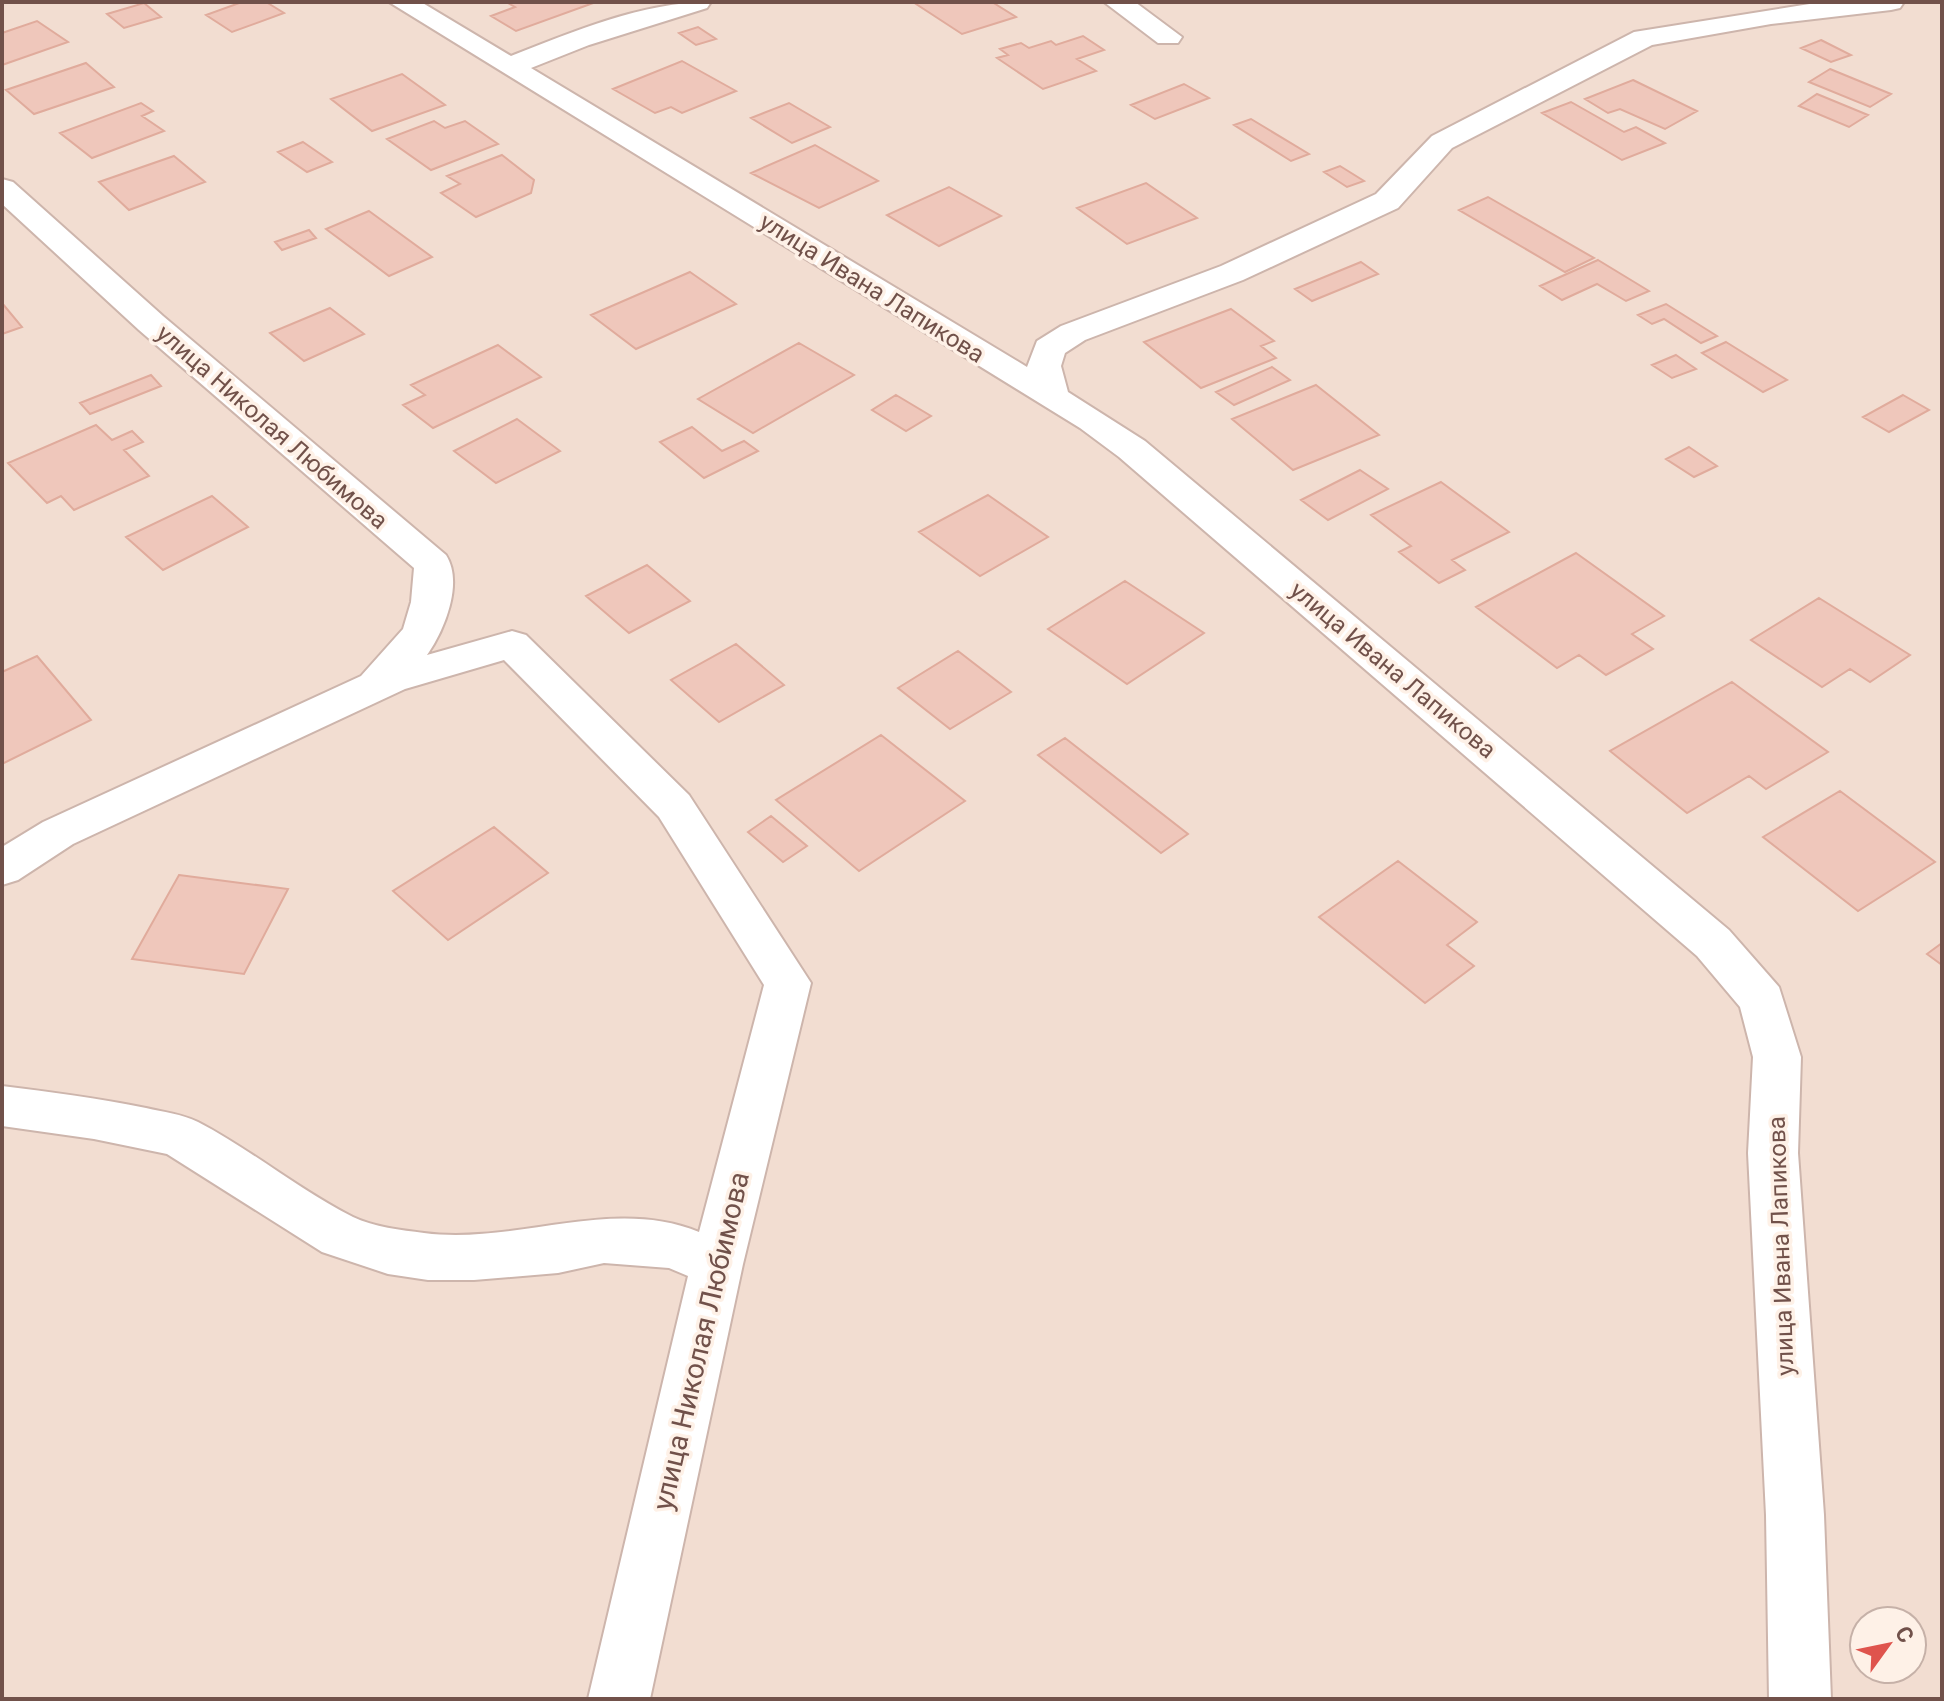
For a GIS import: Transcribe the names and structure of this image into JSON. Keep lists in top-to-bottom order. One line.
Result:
{"streets":{"street":["улица Ивана Лапикова","улица Николая Любимова"]},"north":"top right"}
